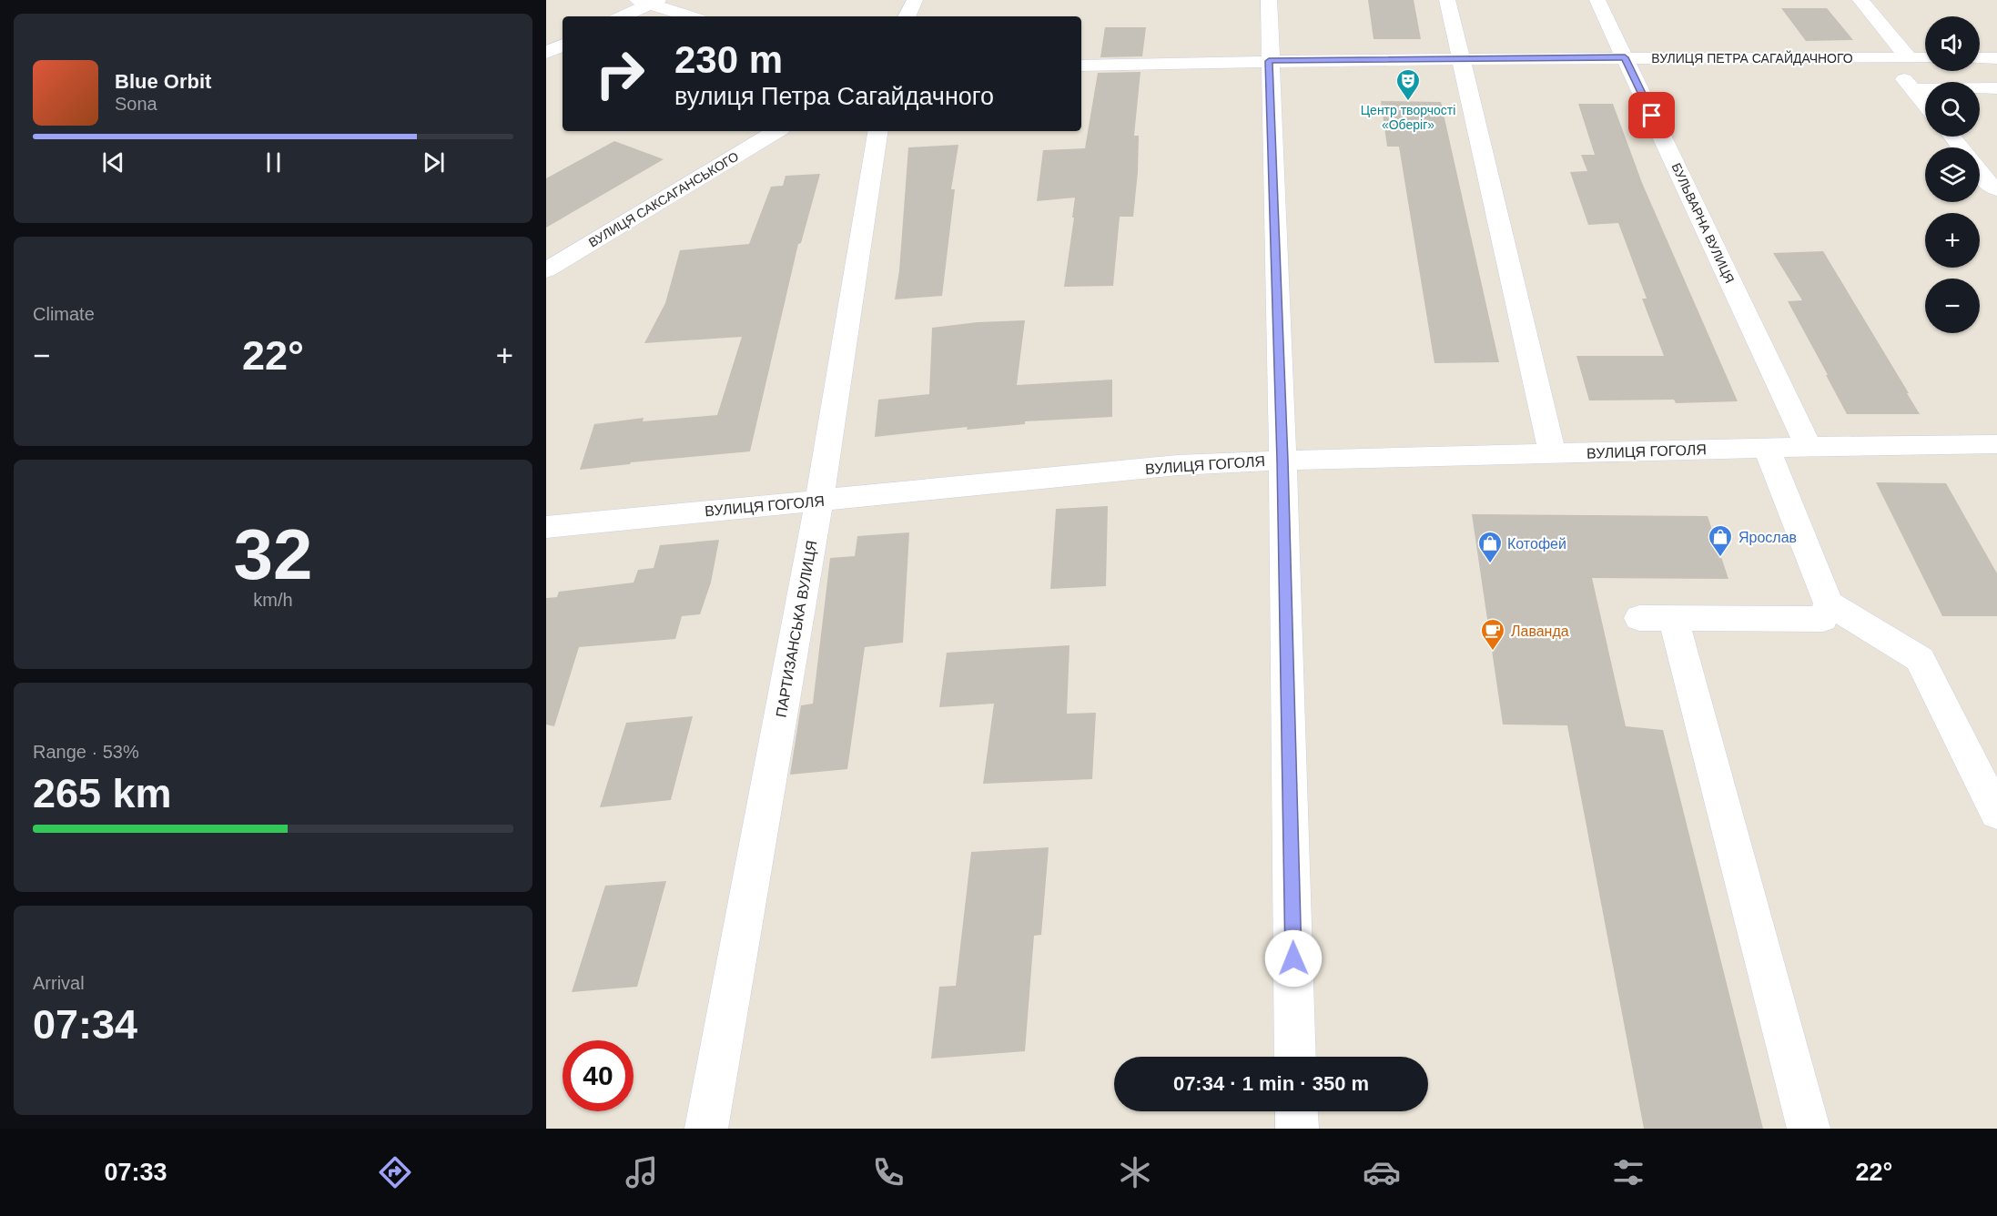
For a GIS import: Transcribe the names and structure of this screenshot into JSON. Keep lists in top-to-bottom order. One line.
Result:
{"streets":{"street":["ВУЛИЦЯ ПЕТРА САГАЙДАЧНОГО","ВУЛИЦЯ САКСАГАНСЬКОГО","БУЛЬВАРНА ВУЛИЦЯ","ВУЛИЦЯ ГОГОЛЯ","ПАРТИЗАНСЬКА ВУЛИЦЯ"]},"crossings":[["ВУЛИЦЯ ПЕТРА САГАЙДАЧНОГО","БУЛЬВАРНА ВУЛИЦЯ"],["БУЛЬВАРНА ВУЛИЦЯ","ВУЛИЦЯ ГОГОЛЯ"],["ВУЛИЦЯ ГОГОЛЯ","ПАРТИЗАНСЬКА ВУЛИЦЯ"]],"places":{"theatre":["Центр творчості «Оберіг»"],"shop":["Ярослав","Котофей"],"cafe":["Лаванда"]},"page":{"map_buttons":["+","−"],"turn":["230 m","вулиця Петра Сагайдачного"],"song":["Blue Orbit","Sona"],"tile":["Climate",["32","km/h"],["Range · 53%","265 km"],["Arrival","07:34"]],"heat":["−","22°","+"],"limit":"40","trip":"07:34 · 1 min · 350 m","tabs":["07:33","22°"]}}
